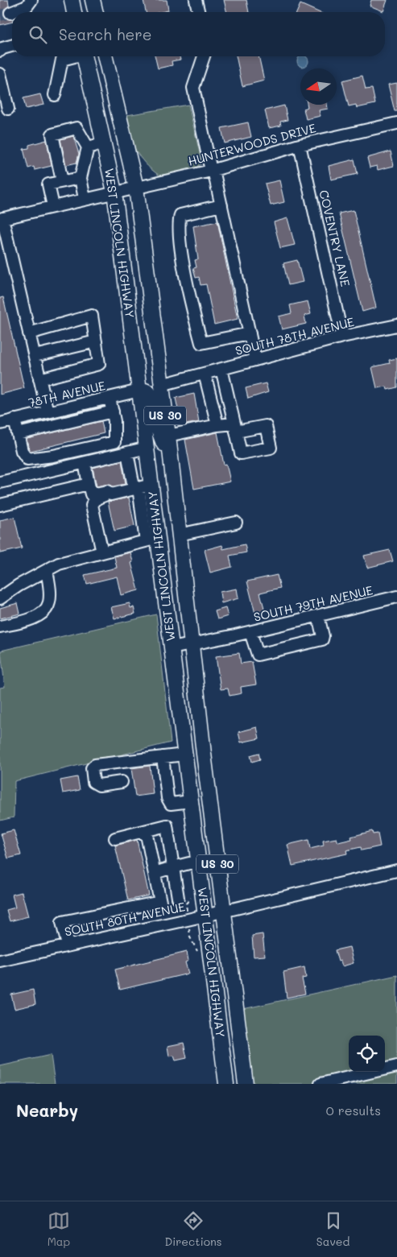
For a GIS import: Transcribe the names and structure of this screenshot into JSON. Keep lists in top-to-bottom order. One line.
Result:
{"streets":{"main road":["WEST LINCOLN HIGHWAY","US 30"],"street":["HUNTERWOODS DRIVE","COVENTRY LANE","SOUTH 78TH AVENUE","78TH AVENUE","SOUTH 79TH AVENUE","SOUTH 80TH AVENUE"]},"crossings":[["HUNTERWOODS DRIVE","COVENTRY LANE"],["HUNTERWOODS DRIVE","WEST LINCOLN HIGHWAY"],["COVENTRY LANE","SOUTH 78TH AVENUE"],["WEST LINCOLN HIGHWAY","78TH AVENUE"],["WEST LINCOLN HIGHWAY","SOUTH 79TH AVENUE"],["WEST LINCOLN HIGHWAY","SOUTH 80TH AVENUE"]],"north":"left","page":{"search":"Search here","heading":["Nearby","0 results"],"nav":["Map","Directions","Saved"]}}
